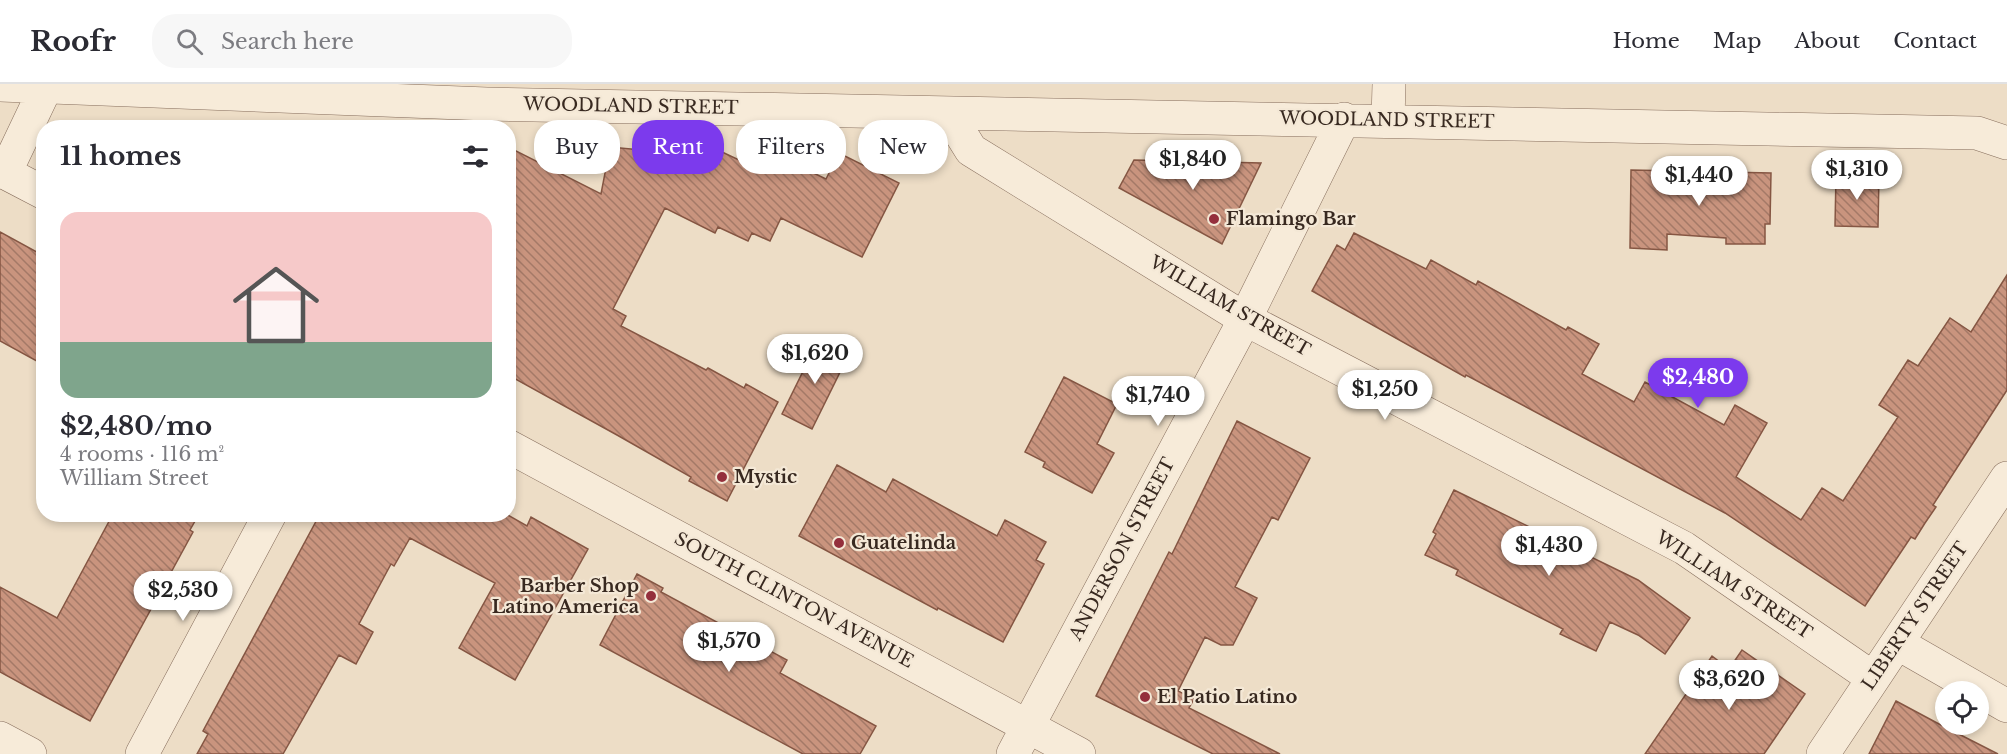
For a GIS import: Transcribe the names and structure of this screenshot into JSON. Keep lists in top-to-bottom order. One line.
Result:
{"streets":{"street":["WOODLAND STREET","WILLIAM STREET","ANDERSON STREET","SOUTH CLINTON AVENUE","LIBERTY STREET"]},"crossings":[["WOODLAND STREET","WILLIAM STREET"],["WOODLAND STREET","ANDERSON STREET"],["WILLIAM STREET","ANDERSON STREET"],["WILLIAM STREET","LIBERTY STREET"],["ANDERSON STREET","SOUTH CLINTON AVENUE"]],"places":["Flamingo Bar","Mystic","Guatelinda","Barber Shop Latino America","El Patio Latino"],"page":{"header":"Roofr","search":"Search here","nav":["Home","Map","About","Contact"],"chip":["Buy","Rent","Filters","New"],"heading":"11 homes","price":["$1,840","$1,310","$1,440","$1,620","$2,480","$1,250","$1,740","$1,430","$2,530","$1,570","$3,620"],"list":[{"name":"$2,480/mo","note":"4 rooms · 116 m² · William Street"}]}}
